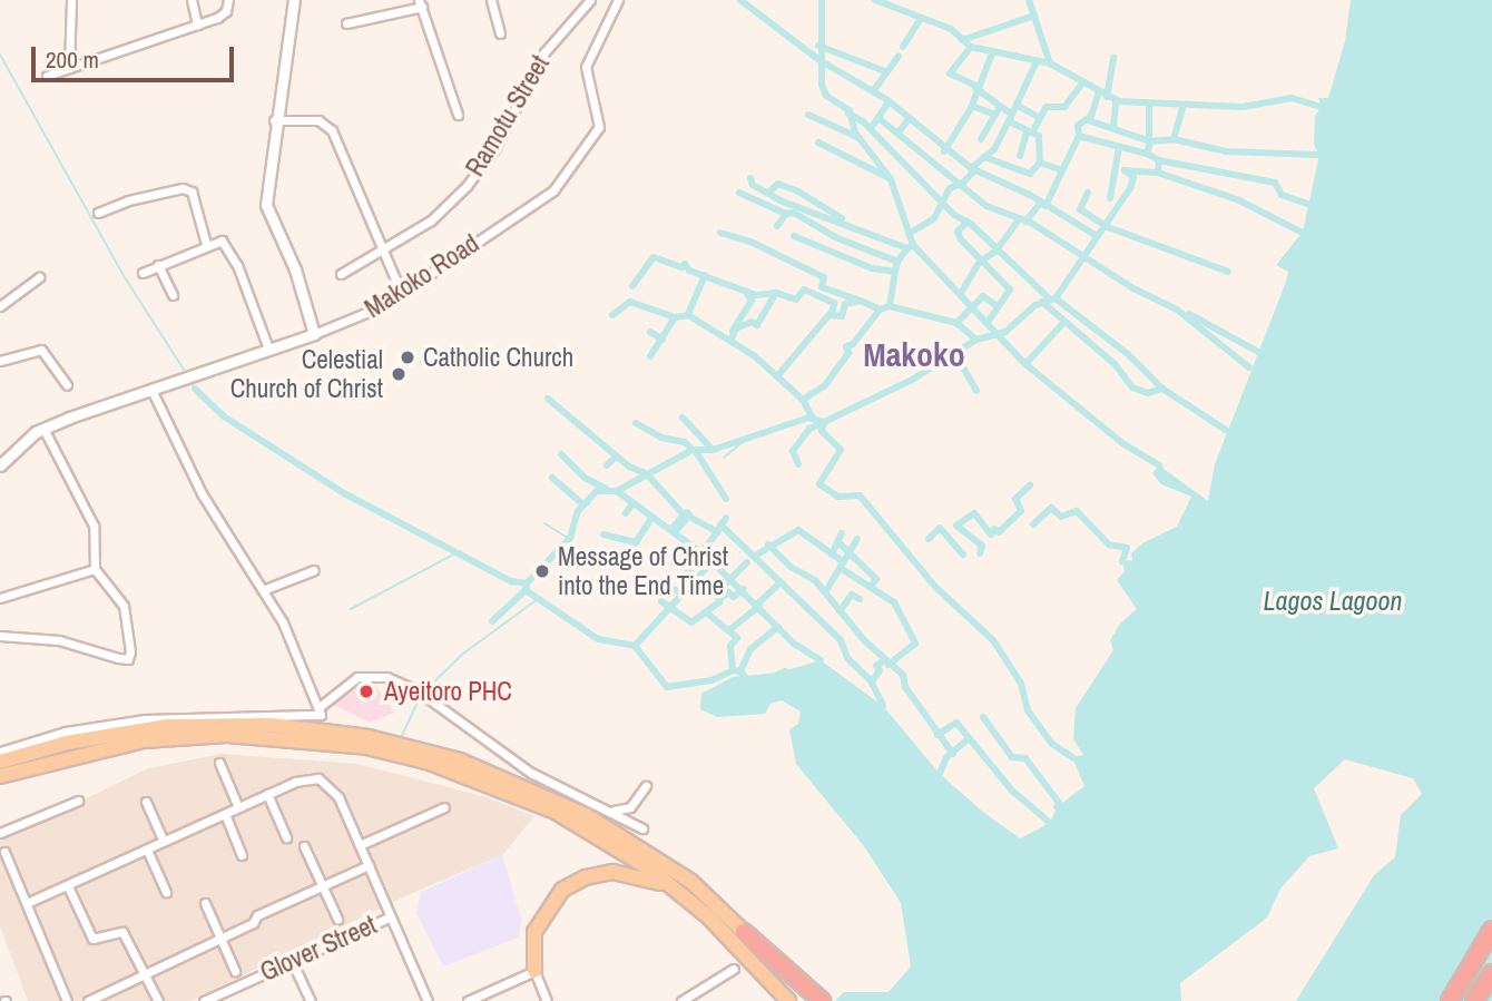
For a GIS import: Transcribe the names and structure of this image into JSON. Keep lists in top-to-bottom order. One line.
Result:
{"streets":{"street":["Ramotu Street","Makoko Road","Glover Street"]},"districts":["Makoko"],"water":["Lagos Lagoon"],"places":["Catholic Church","Celestial Church of Christ","Message of Christ into the End Time","Ayeitoro PHC"],"scale_bar":"200 m"}
